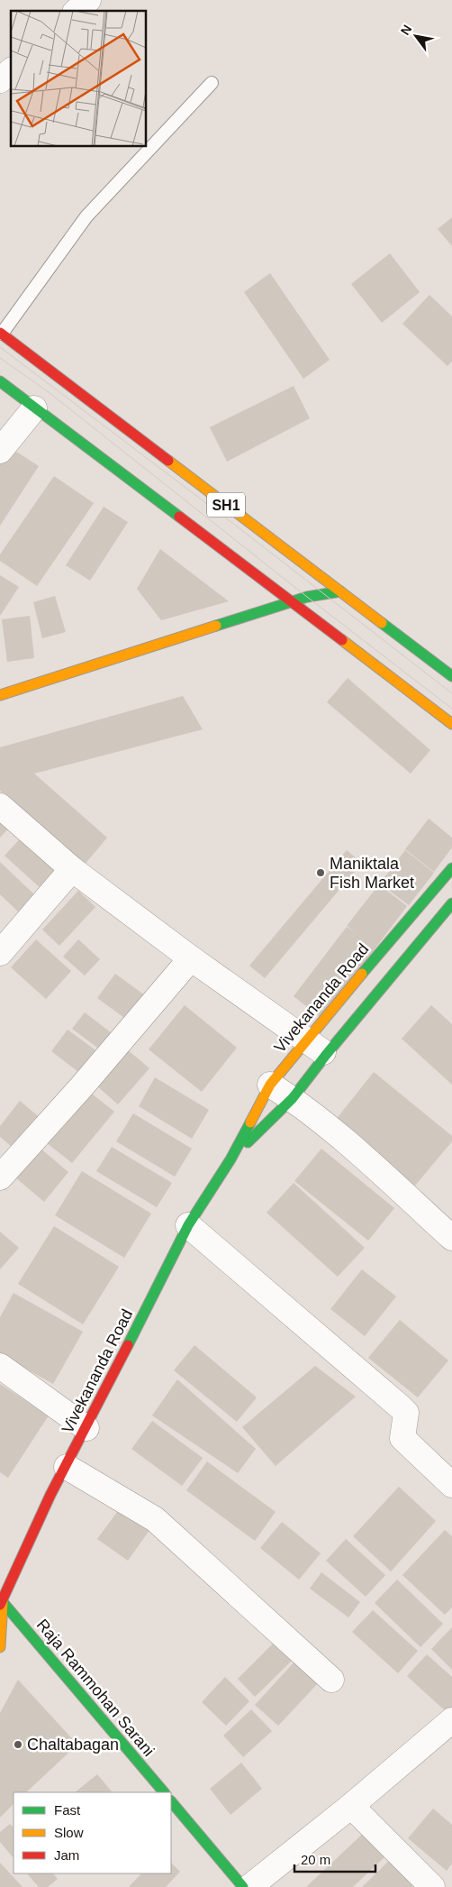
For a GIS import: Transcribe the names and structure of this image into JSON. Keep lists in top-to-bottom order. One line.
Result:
{"streets":{"main road":["SH1","Vivekananda Road","Raja Rammohan Sarani"]},"crossings":[["Vivekananda Road","Raja Rammohan Sarani"]],"places":["Maniktala Fish Market","Chaltabagan"],"legend":["Fast","Slow","Jam"],"scale_bar":"20 m","north":"top left"}
